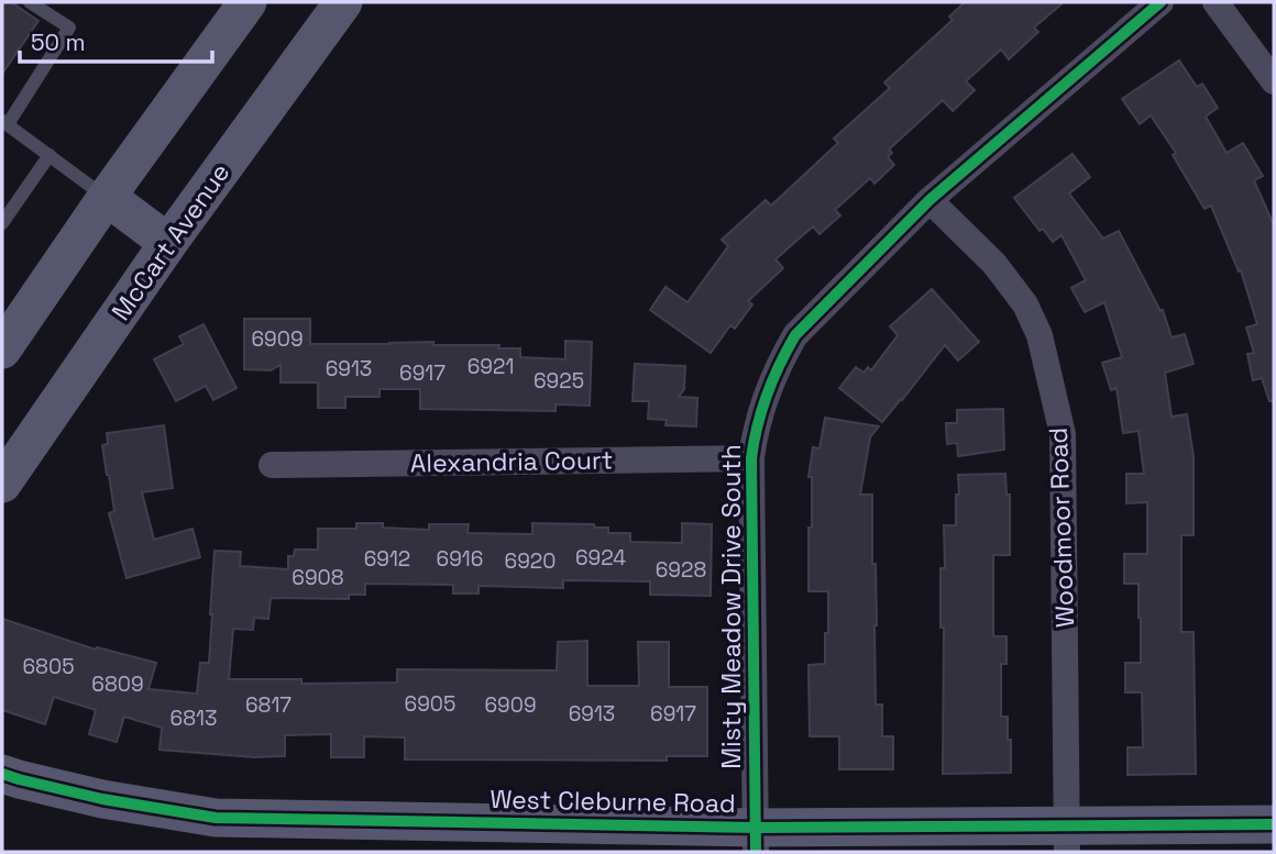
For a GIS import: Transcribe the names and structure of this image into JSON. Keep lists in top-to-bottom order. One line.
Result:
{"streets":{"street":["McCart Avenue","Alexandria Court","Woodmoor Road","Misty Meadow Drive South","West Cleburne Road"]},"crossings":[["Alexandria Court","Misty Meadow Drive South"],["Woodmoor Road","Misty Meadow Drive South"],["Woodmoor Road","West Cleburne Road"],["Misty Meadow Drive South","West Cleburne Road"]],"house_numbers":["6909","6921","6913","6917","6925","6924","6912","6916","6920","6928","6908","6805","6809","6905","6817","6909","6913","6917","6813"],"scale_bar":"50 m"}
